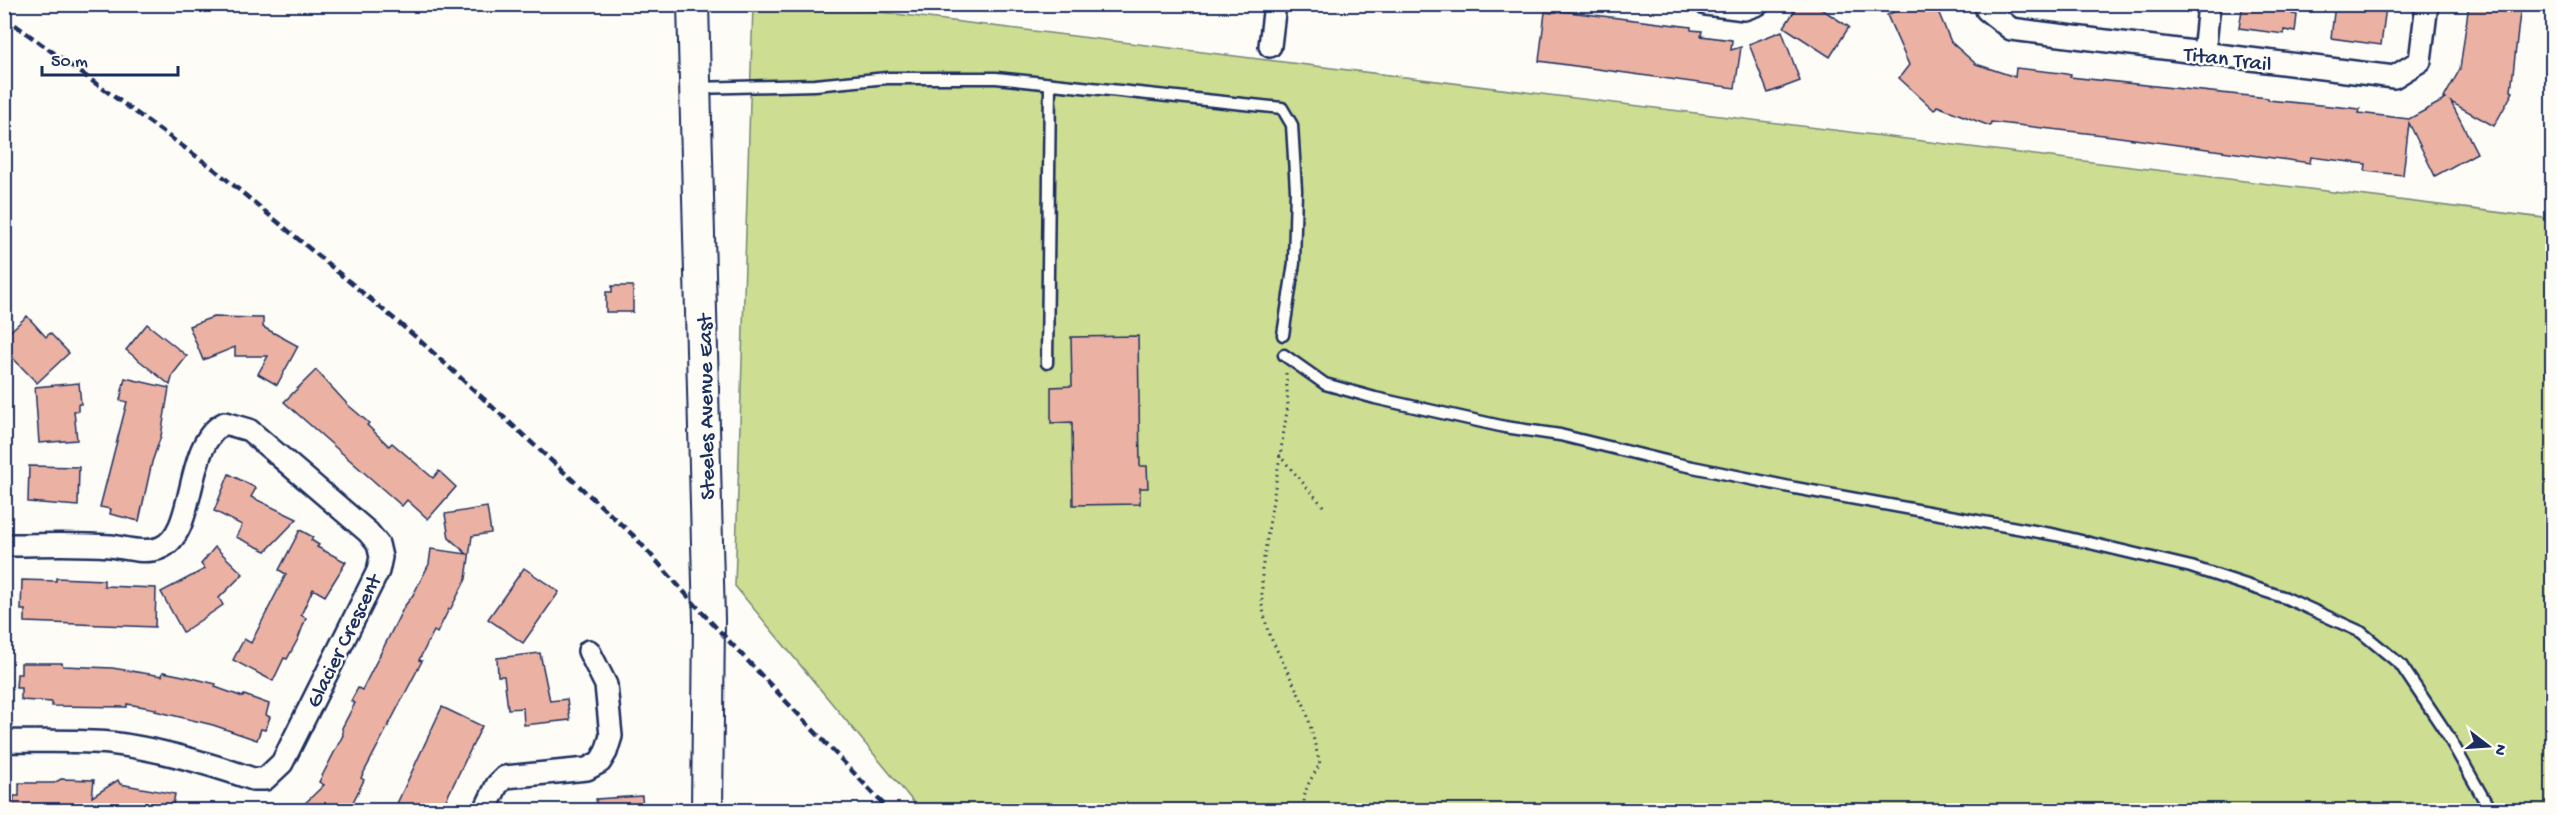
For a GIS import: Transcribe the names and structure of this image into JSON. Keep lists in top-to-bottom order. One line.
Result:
{"streets":{"main road":["Steeles Avenue East"],"street":["Titan Trail","Glacier Crescent"]},"scale_bar":"50 m","north":"right"}
